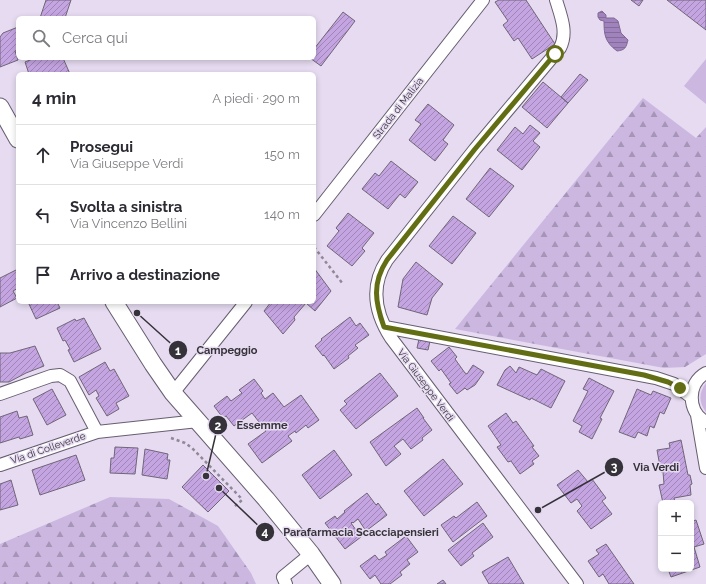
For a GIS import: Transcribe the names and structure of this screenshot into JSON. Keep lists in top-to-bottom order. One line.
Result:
{"streets":{"street":["Strada di Malizia","Via Giuseppe Verdi","Via di Colleverde"]},"places":["Campeggio","Essemme","Parafarmacia Scacciapensieri","Via Verdi"],"page":{"search":"Cerca qui","heading":["4 min","A piedi · 290 m"],"list":[["Prosegui","Via Giuseppe Verdi","150 m"],["Svolta a sinistra","Via Vincenzo Bellini","140 m"],"Arrivo a destinazione"],"map_buttons":["+","−"]}}
